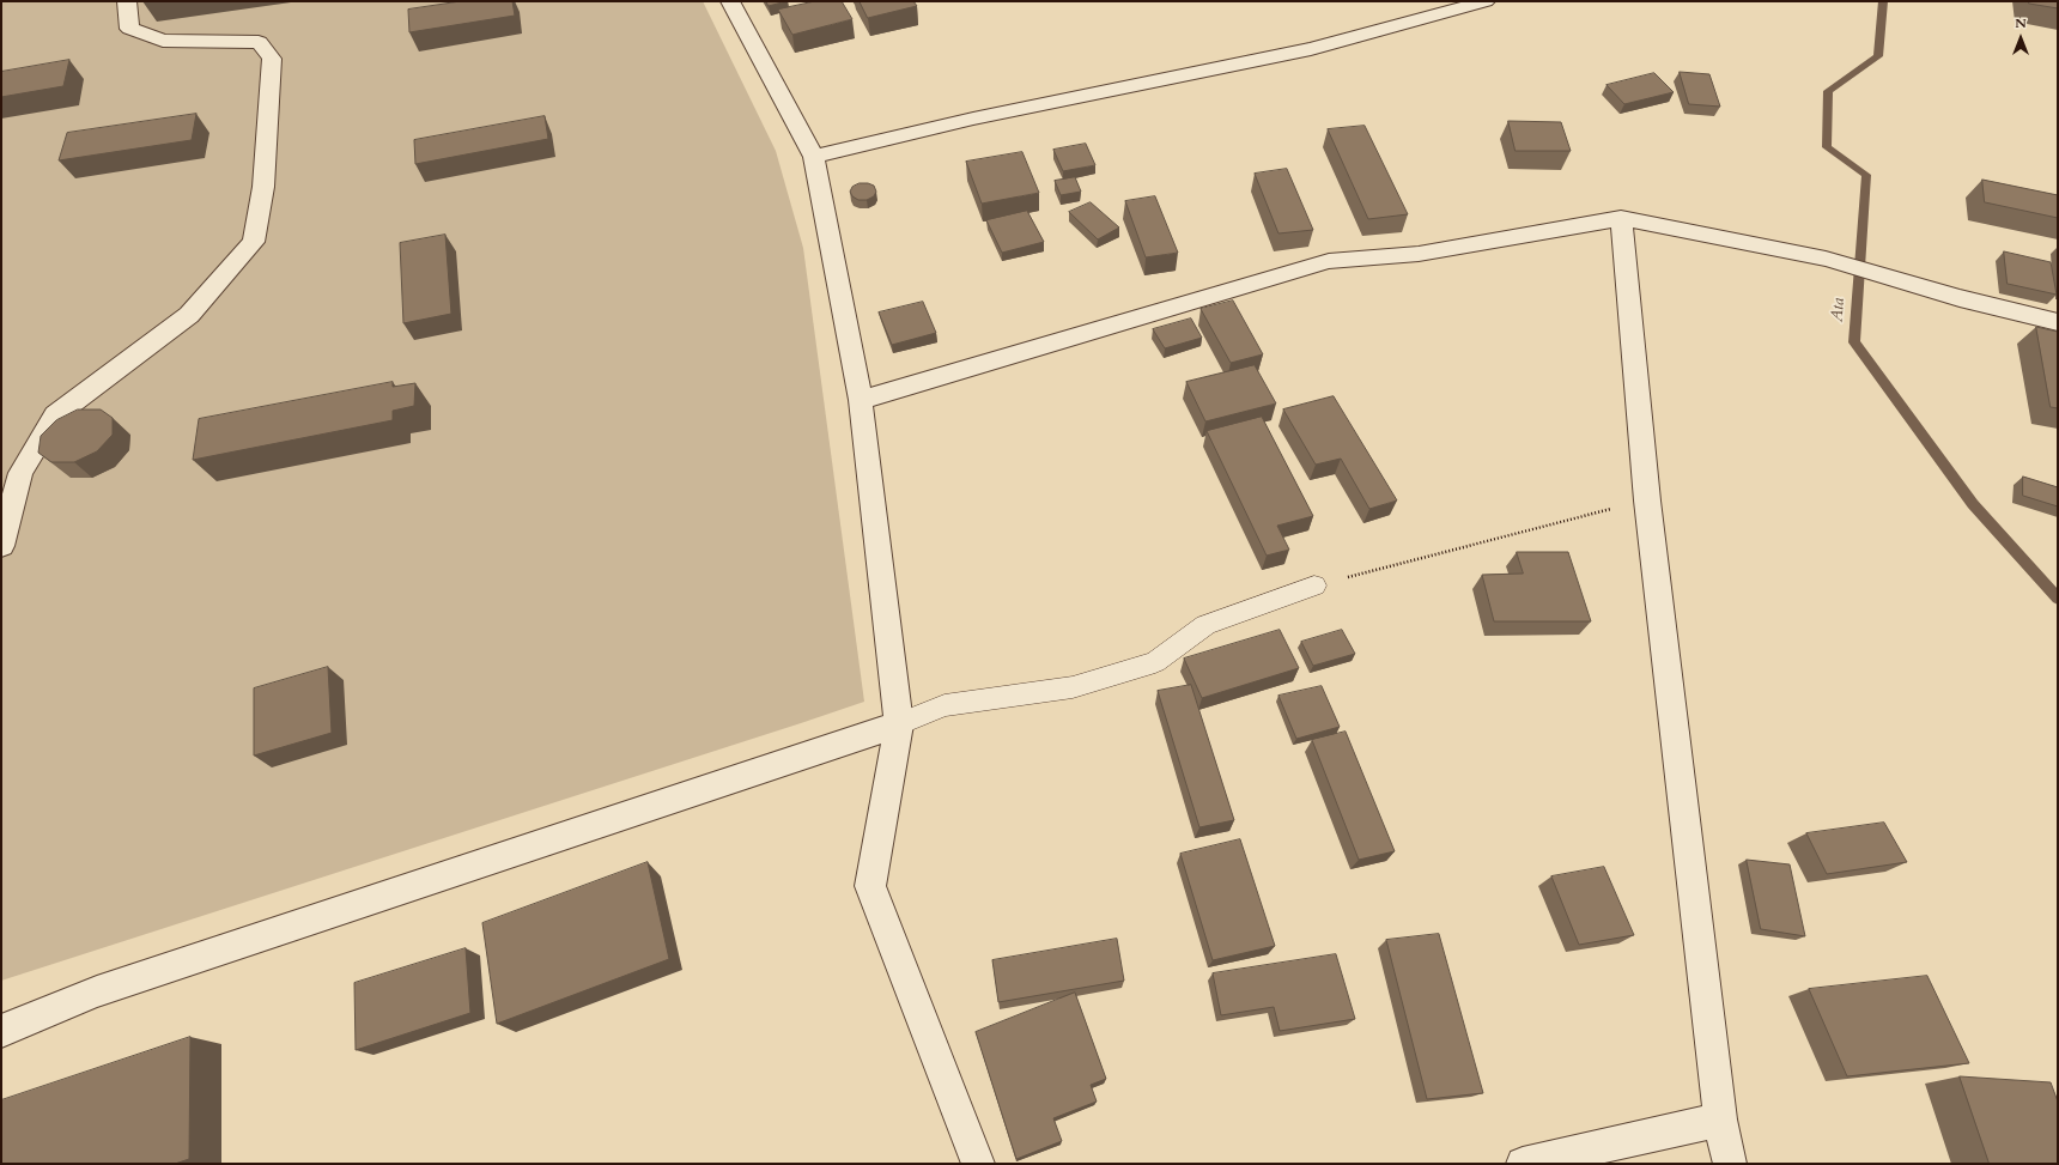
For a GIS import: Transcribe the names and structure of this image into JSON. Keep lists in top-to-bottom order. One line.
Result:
{"water":["Ata"],"north":"top"}
